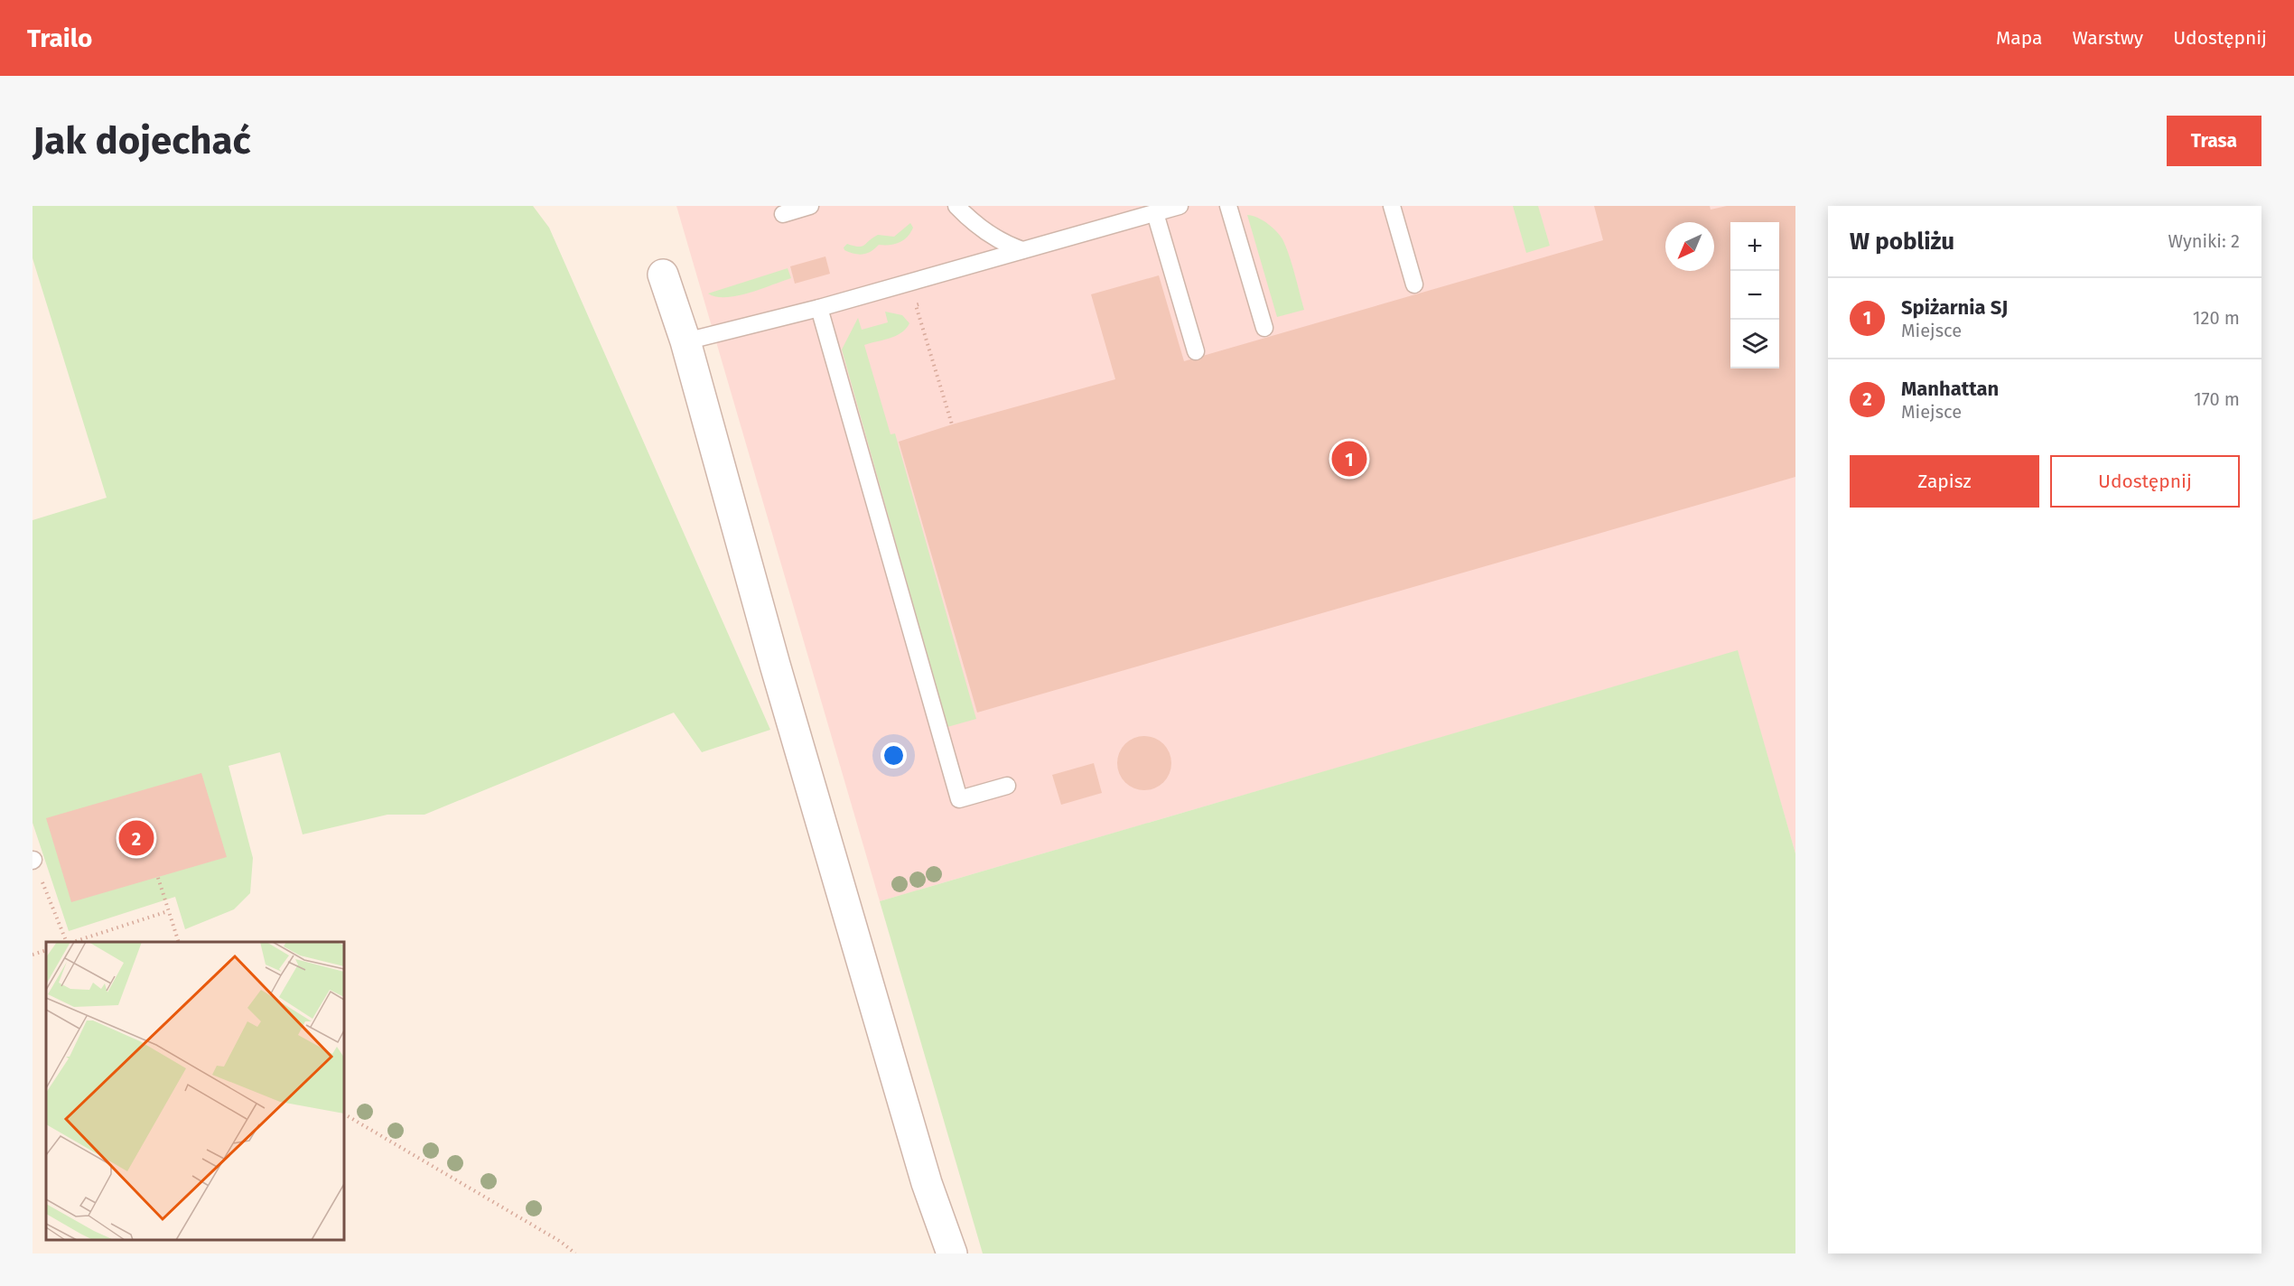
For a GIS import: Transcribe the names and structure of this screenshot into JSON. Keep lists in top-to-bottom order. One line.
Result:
{"north":"bottom left","page":{"header":"Trailo","nav":["Mapa","Warstwy","Udostępnij"],"buttons":["Trasa",["Zapisz","Udostępnij"]],"title":"Jak dojechać","heading":["W pobliżu","Wyniki: 2"],"map_buttons":["+","−"],"list":[{"mark":"1","name":"Spiżarnia SJ","note":"Miejsce","value":"120 m"},{"mark":"2","name":"Manhattan","note":"Miejsce","value":"170 m"}],"pins":["1","2"]}}
